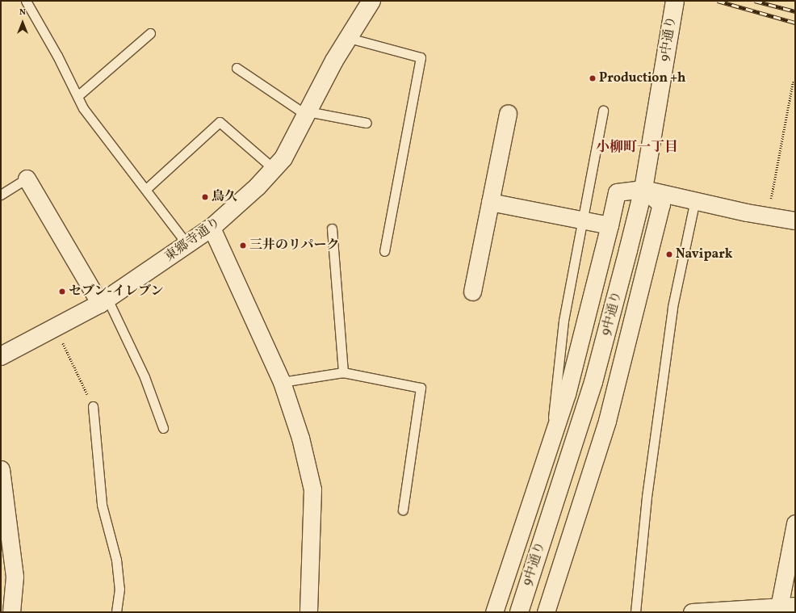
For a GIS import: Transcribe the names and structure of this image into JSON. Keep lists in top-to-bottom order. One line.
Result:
{"streets":{"street":["9中通り","東郷寺通り"]},"districts":["小柳町一丁目"],"places":["Production +h","鳥久","三井のリパーク","Navipark","セブン-イレブン"],"north":"top"}
